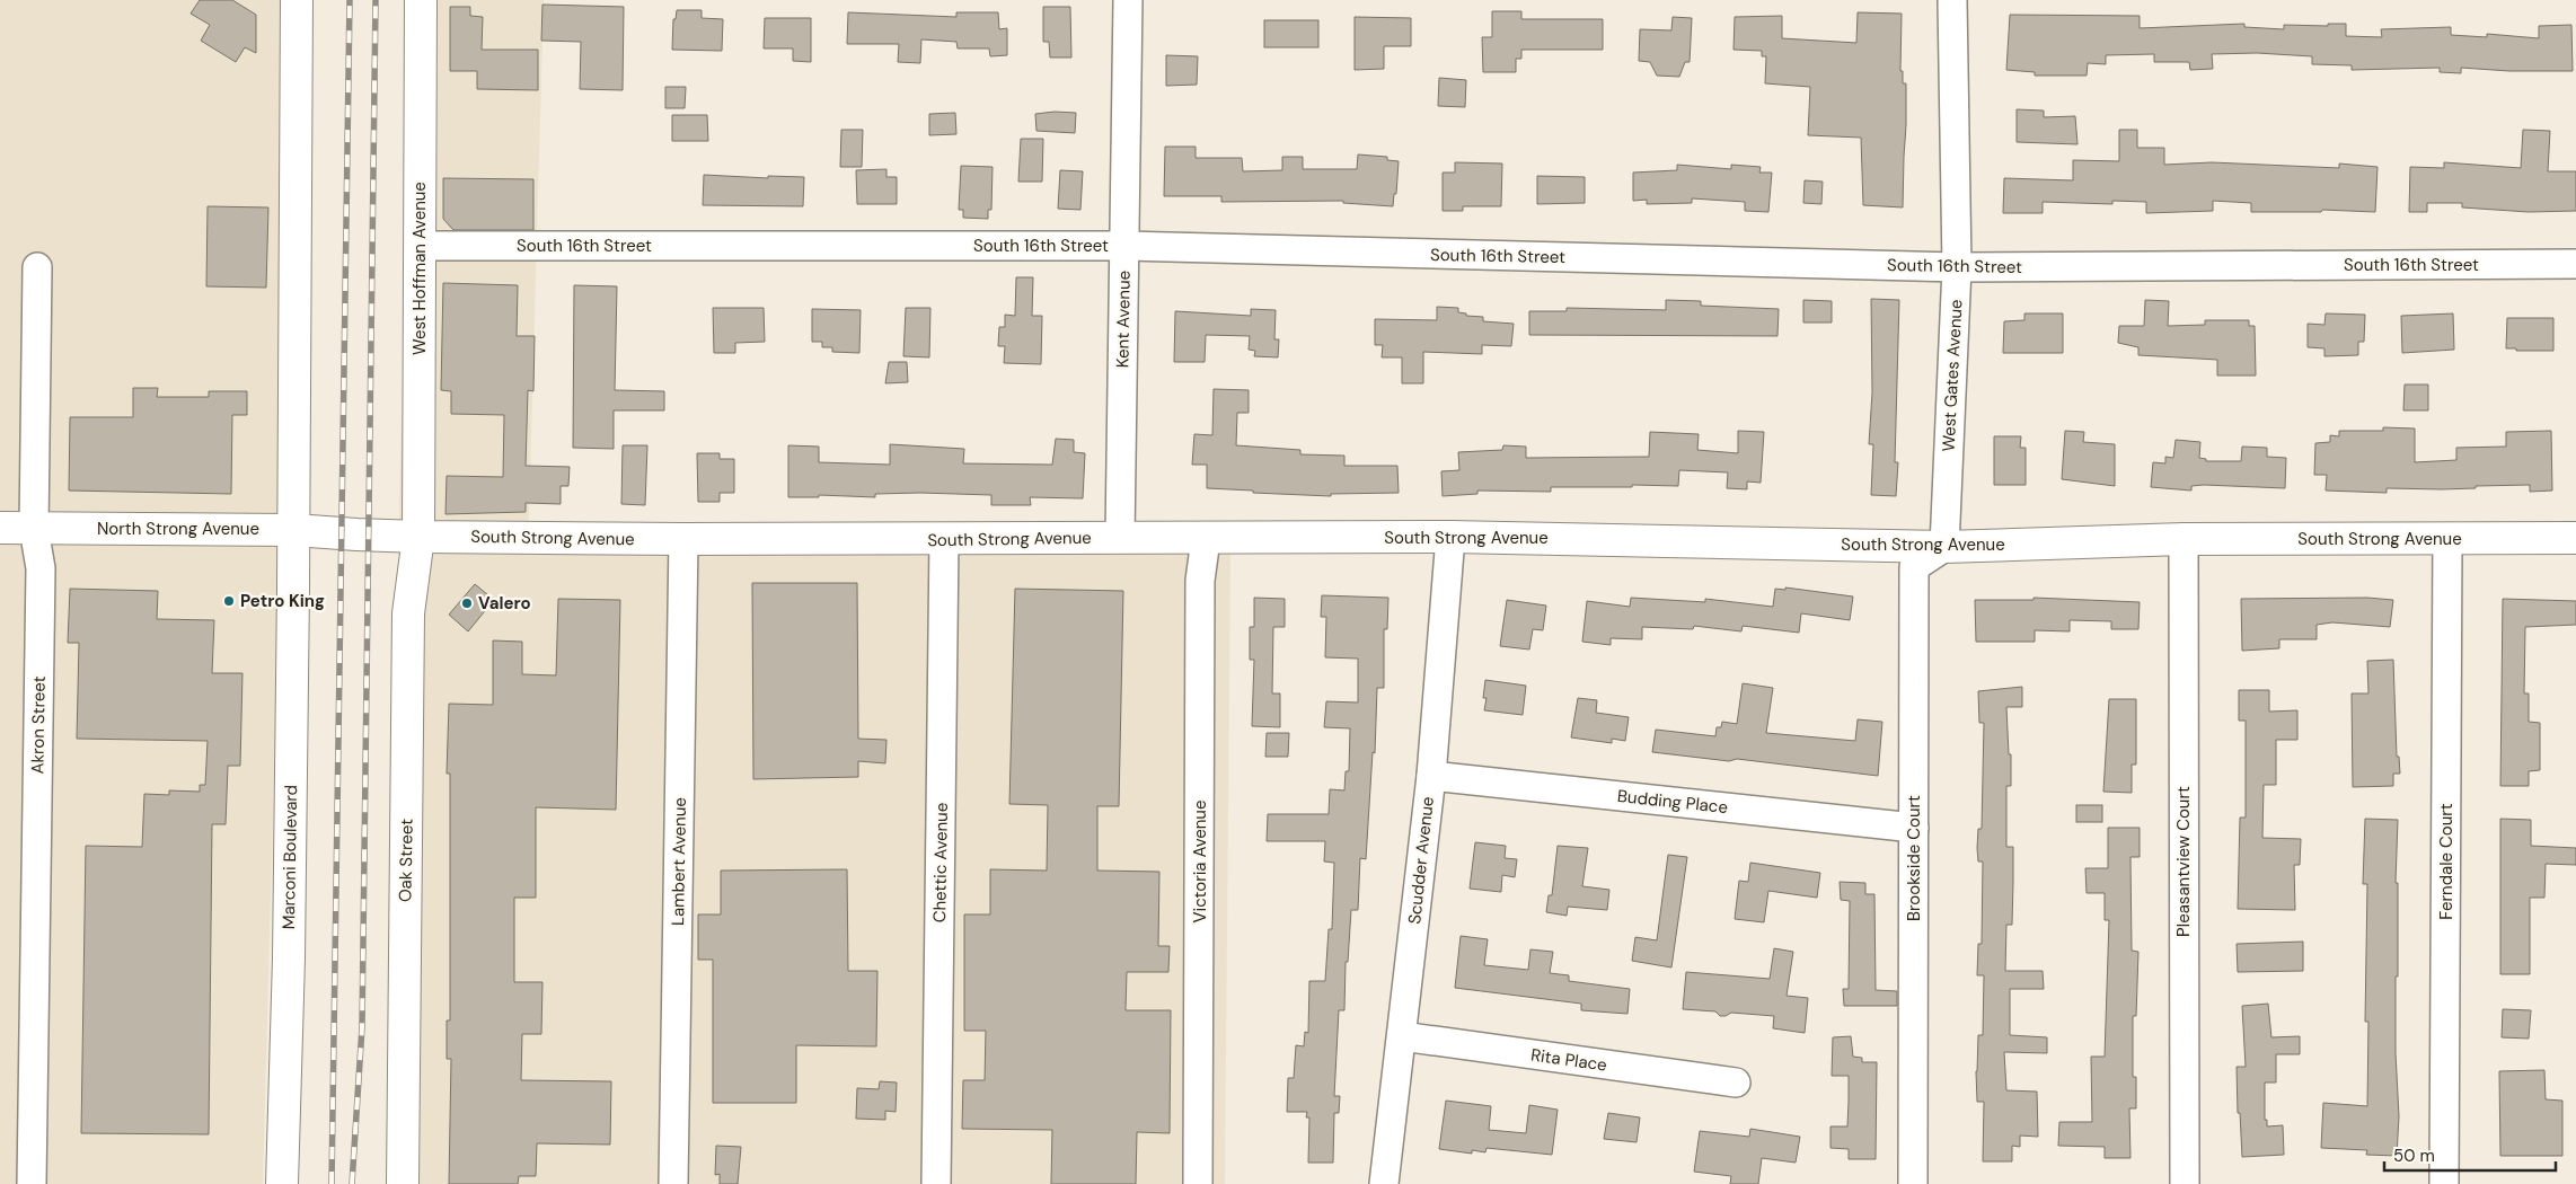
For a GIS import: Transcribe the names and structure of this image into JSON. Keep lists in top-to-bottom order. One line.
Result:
{"streets":{"street":["South 16th Street","West Hoffman Avenue","Kent Avenue","West Gates Avenue","North Strong Avenue","South Strong Avenue","Akron Street","Budding Place","Marconi Boulevard","Brookside Court","Oak Street","Scudder Avenue","Lambert Avenue","Victoria Avenue","Pleasantview Court","Ferndale Court","Chettic Avenue","Rita Place"]},"crossings":[["South 16th Street","West Hoffman Avenue"],["South 16th Street","Kent Avenue"],["South 16th Street","West Gates Avenue"],["West Hoffman Avenue","South Strong Avenue"],["West Hoffman Avenue","Oak Street"],["Kent Avenue","South Strong Avenue"],["West Gates Avenue","South Strong Avenue"],["West Gates Avenue","Brookside Court"],["North Strong Avenue","South Strong Avenue"],["North Strong Avenue","Akron Street"],["North Strong Avenue","Marconi Boulevard"],["South Strong Avenue","Brookside Court"],["South Strong Avenue","Oak Street"],["South Strong Avenue","Scudder Avenue"],["South Strong Avenue","Lambert Avenue"],["South Strong Avenue","Victoria Avenue"],["South Strong Avenue","Pleasantview Court"],["South Strong Avenue","Ferndale Court"],["South Strong Avenue","Chettic Avenue"],["Budding Place","Brookside Court"],["Budding Place","Scudder Avenue"],["Scudder Avenue","Rita Place"]],"places":["Petro King","Valero"],"scale_bar":"50 m"}
